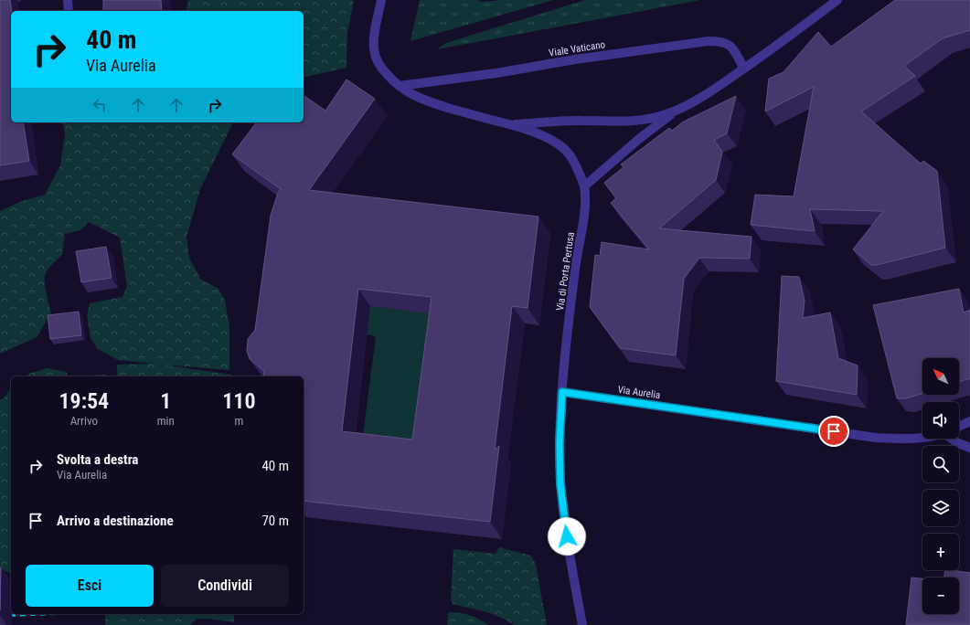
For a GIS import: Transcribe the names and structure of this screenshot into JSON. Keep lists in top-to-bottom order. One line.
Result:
{"streets":{"street":["Viale Vaticano","Via di Porta Pertusa","Via Aurelia"]},"crossings":[["Via di Porta Pertusa","Via Aurelia"]],"north":"top left","page":{"turn":["40 m","Via Aurelia"],"map_buttons":["+","−"],"eta":["19:54","Arrivo","1","min","110","m"],"list":[{"name":"Svolta a destra","note":"Via Aurelia","value":"40 m"},{"name":"Arrivo a destinazione","value":"70 m"}],"buttons":["Esci","Condividi"]}}
